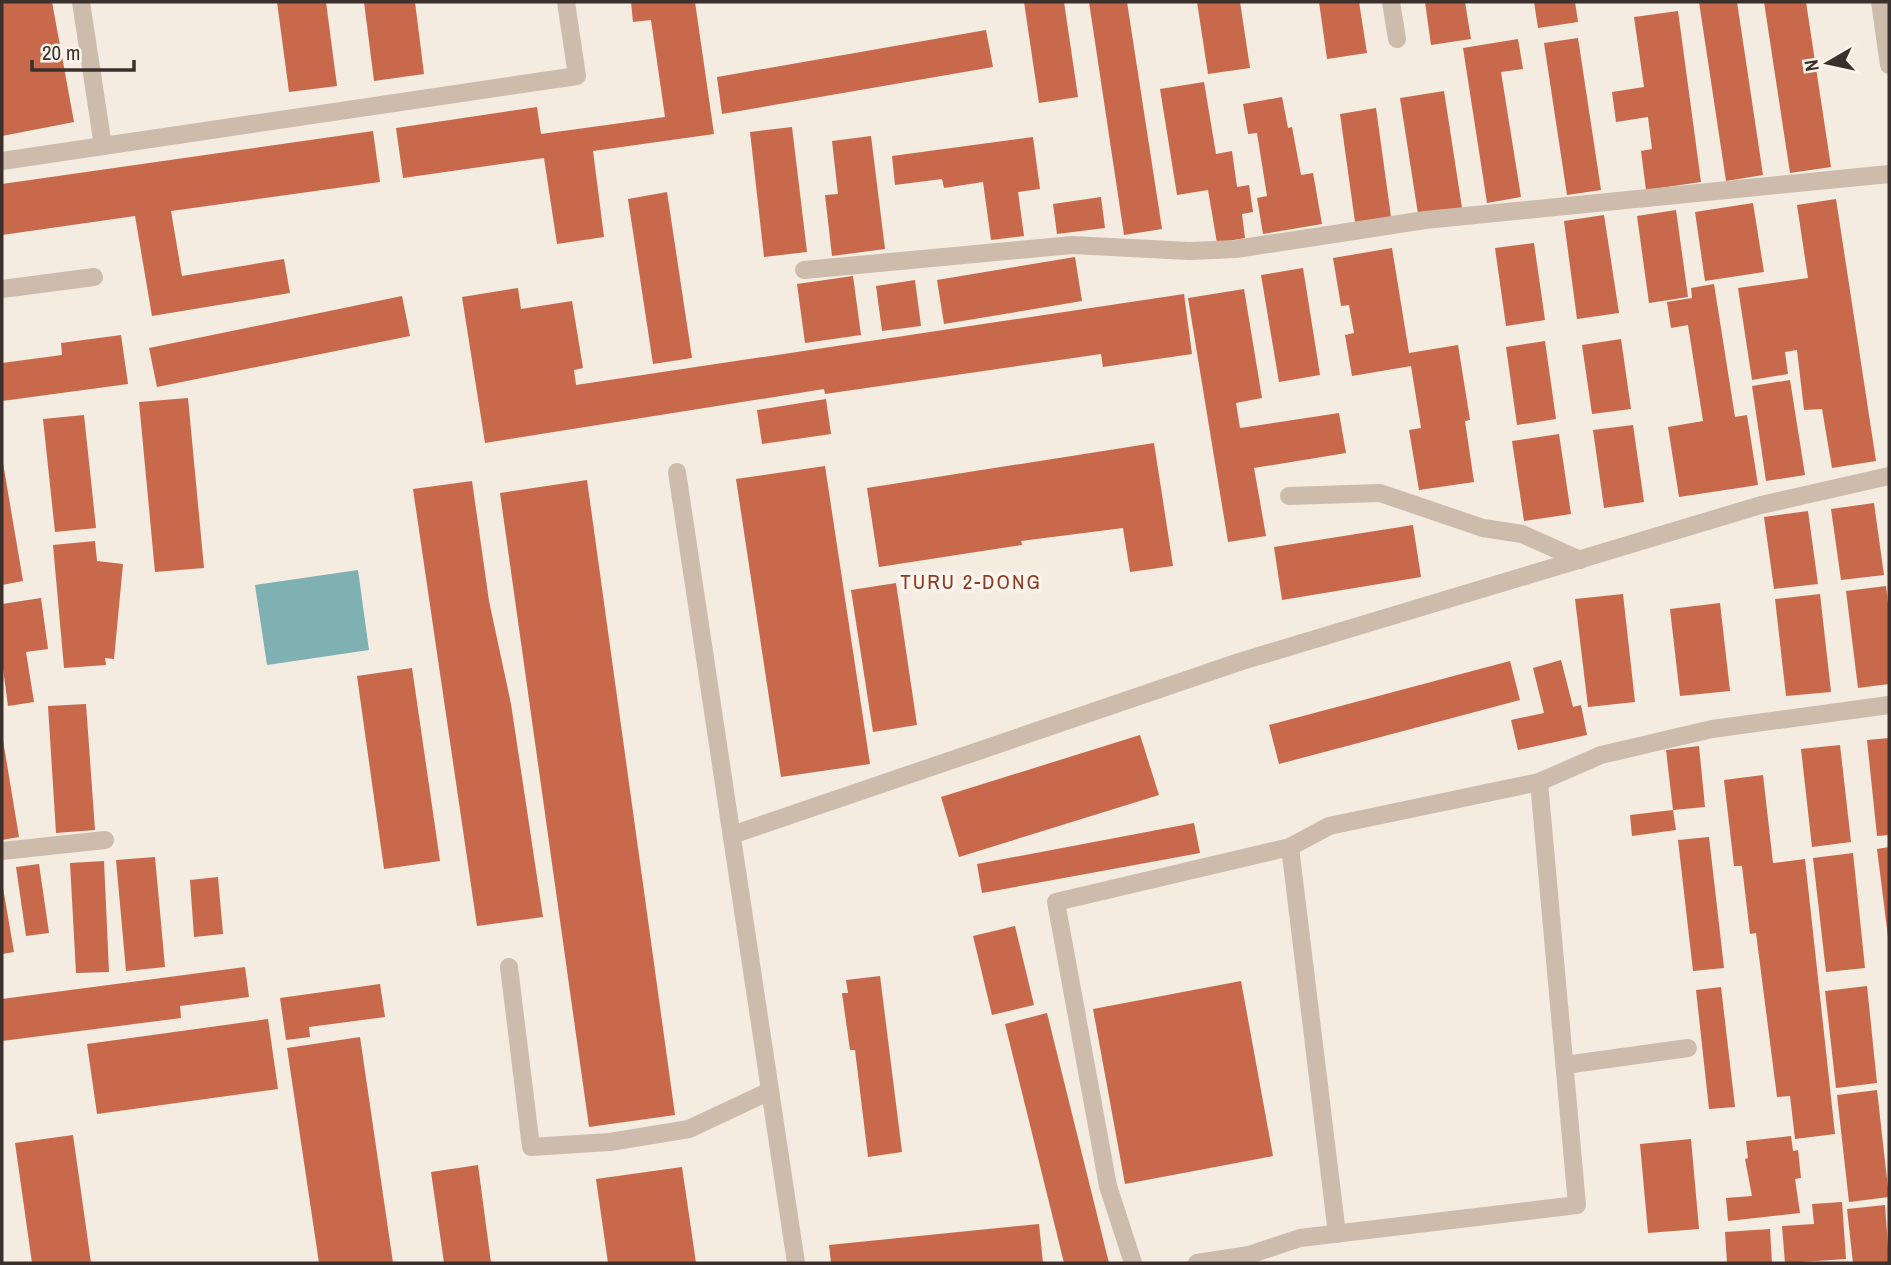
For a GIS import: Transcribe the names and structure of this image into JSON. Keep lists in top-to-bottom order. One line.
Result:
{"districts":["TURU 2-DONG"],"scale_bar":"20 m","north":"left"}
